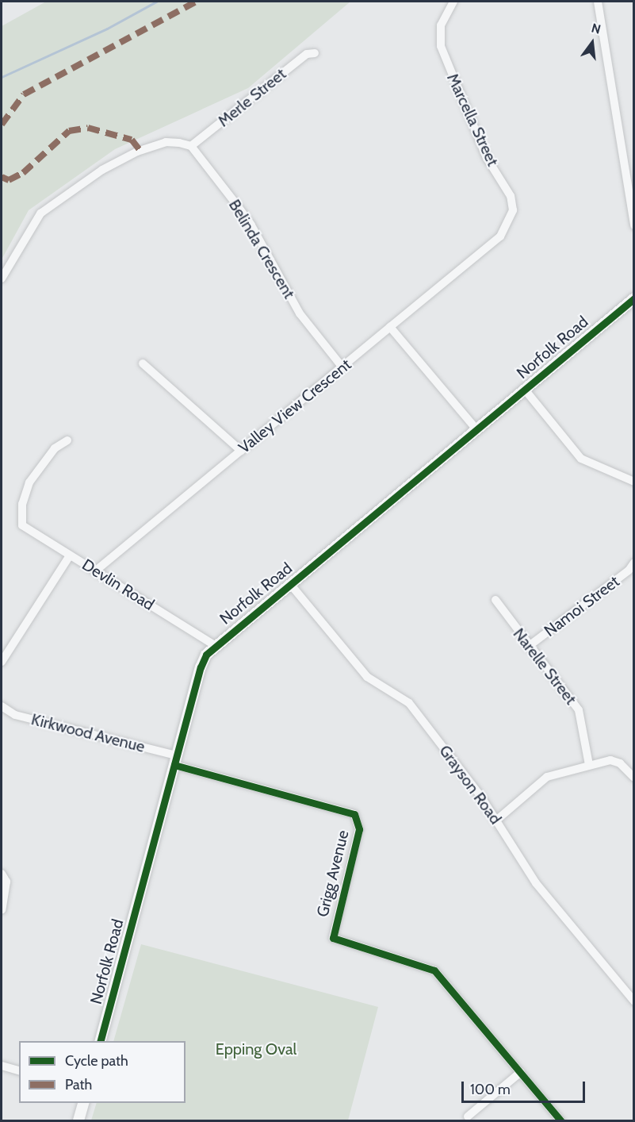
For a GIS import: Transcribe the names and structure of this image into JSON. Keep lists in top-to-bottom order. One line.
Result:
{"streets":{"street":["Merle Street","Marcella Street","Belinda Crescent","Norfolk Road","Valley View Crescent","Devlin Road","Namoi Street","Narelle Street","Kirkwood Avenue","Grayson Road","Grigg Avenue"]},"crossings":[["Merle Street","Belinda Crescent"],["Marcella Street","Valley View Crescent"],["Belinda Crescent","Valley View Crescent"],["Norfolk Road","Devlin Road"],["Norfolk Road","Kirkwood Avenue"],["Norfolk Road","Grayson Road"],["Norfolk Road","Grigg Avenue"],["Valley View Crescent","Devlin Road"],["Namoi Street","Narelle Street"],["Kirkwood Avenue","Grigg Avenue"]],"parks":["Epping Oval"],"legend":["Cycle path","Path"],"scale_bar":"100 m","north":"top"}
